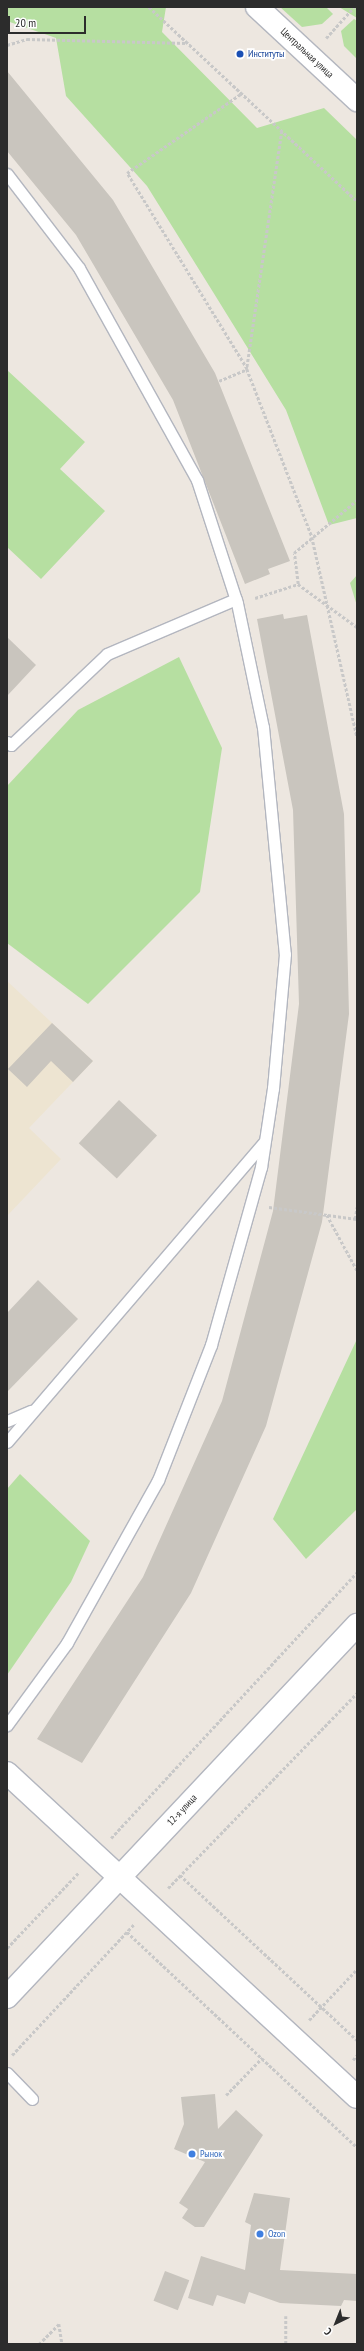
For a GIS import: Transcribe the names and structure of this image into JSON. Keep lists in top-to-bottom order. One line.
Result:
{"streets":{"street":["Центральная улица","12-я улица"]},"places":["Институты","Рынок","Ozon"],"scale_bar":"20 m","north":"bottom left"}
